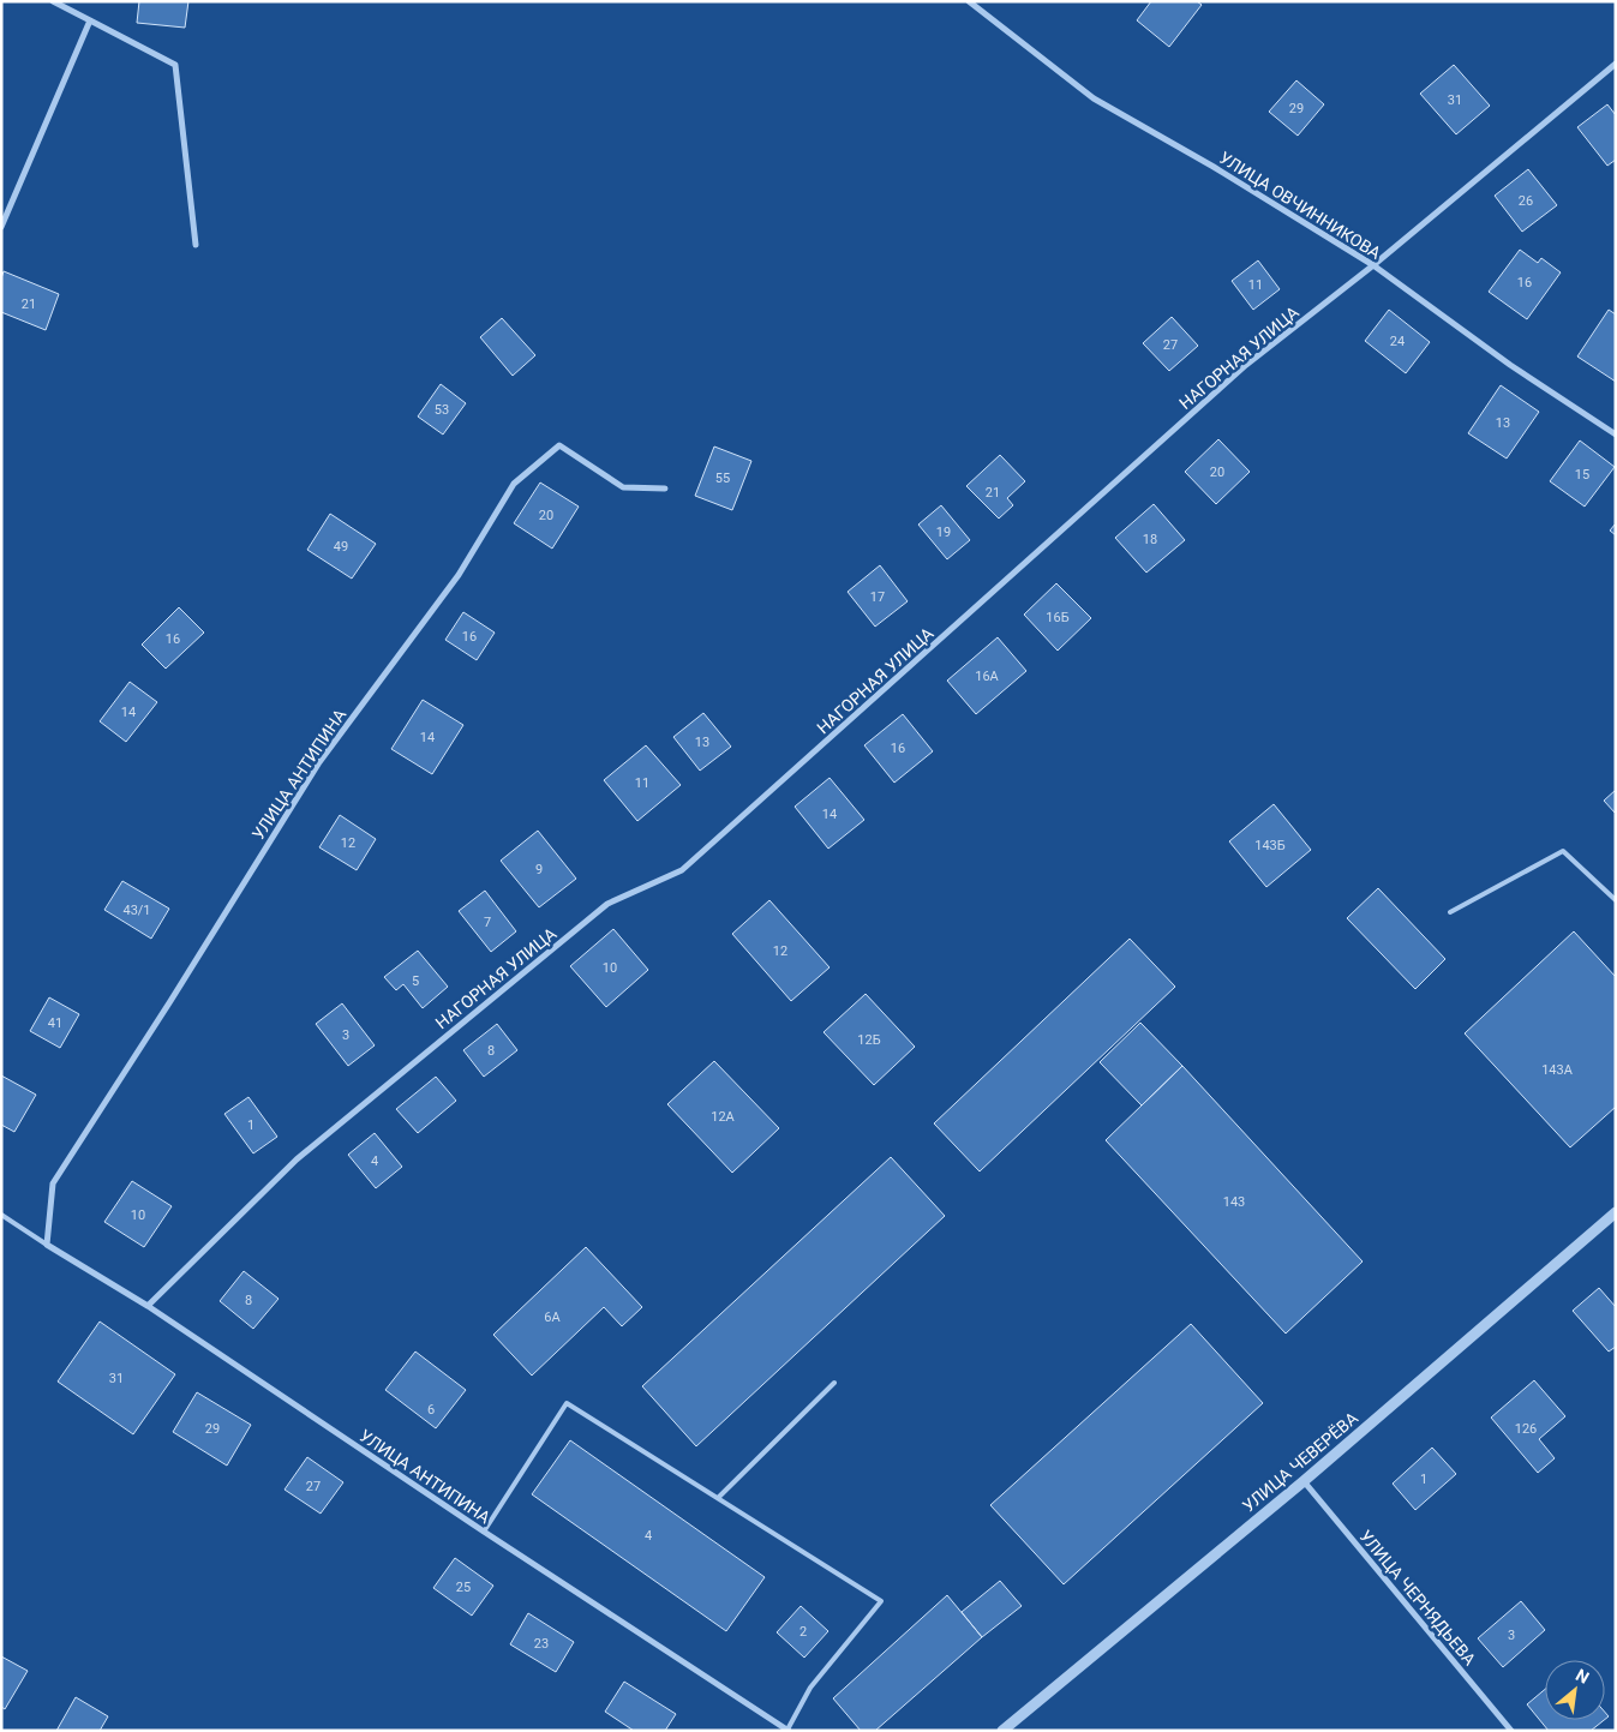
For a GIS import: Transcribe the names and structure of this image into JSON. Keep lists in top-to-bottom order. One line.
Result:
{"streets":{"street":["УЛИЦА ОВЧИННИКОВА","НАГОРНАЯ УЛИЦА","УЛИЦА АНТИПИНА","УЛИЦА ЧЕВЕРЁВА","УЛИЦА ЧЕРНЯДЬЕВА"]},"crossings":[["УЛИЦА ОВЧИННИКОВА","НАГОРНАЯ УЛИЦА"],["НАГОРНАЯ УЛИЦА","УЛИЦА АНТИПИНА"],["УЛИЦА ЧЕВЕРЁВА","УЛИЦА ЧЕРНЯДЬЕВА"]],"house_numbers":["31","29","26","16","11","21","24","27","53","13","20","15","55","21","20","19","18","49","17","16Б","16","16","16А","14","14","13","16","11","14","12","143Б","9","43/1","7","12","10","5","41","3","12Б","8","143А","12А","1","4","143","10","8","6А","31","6","29","126","1","27","4","25","2","3","23"],"north":"top right"}
